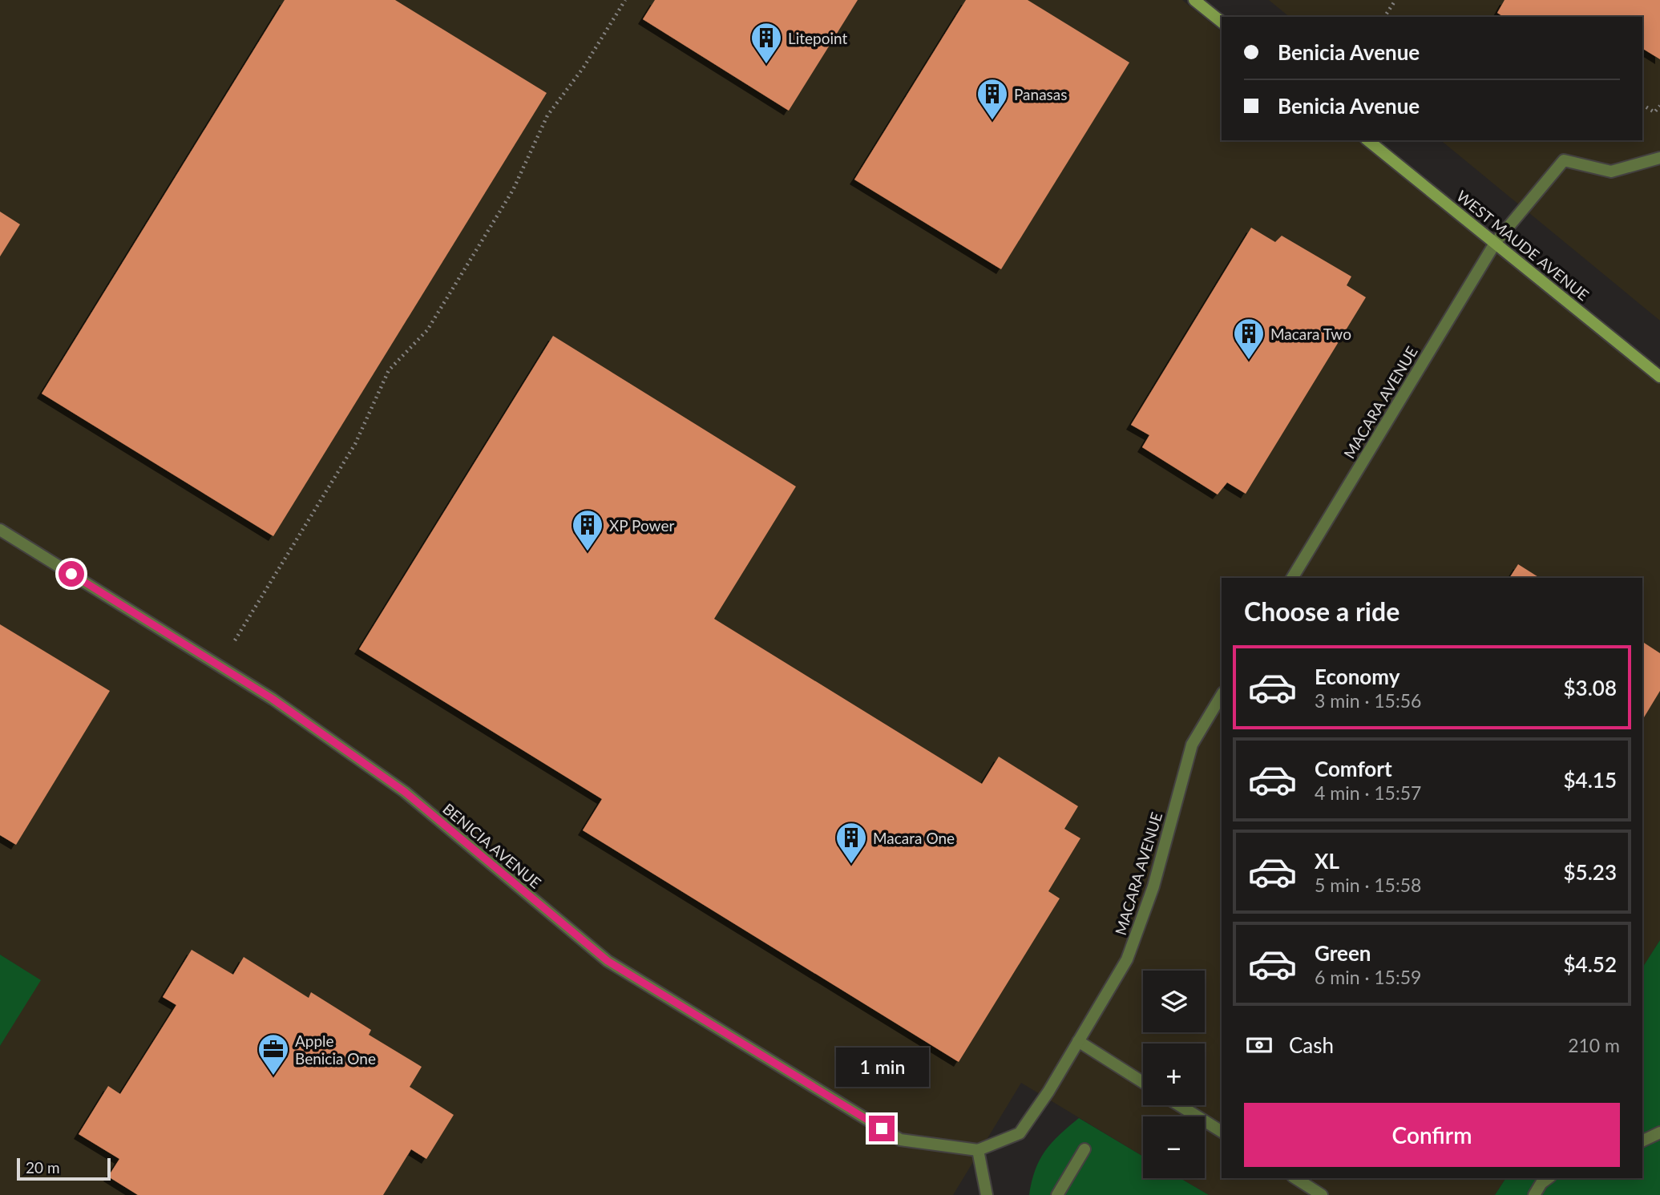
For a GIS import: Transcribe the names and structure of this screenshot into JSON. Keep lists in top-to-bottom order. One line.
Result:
{"streets":{"main road":["WEST MAUDE AVENUE"],"street":["MACARA AVENUE","BENICIA AVENUE"]},"crossings":[["WEST MAUDE AVENUE","MACARA AVENUE"],["MACARA AVENUE","BENICIA AVENUE"]],"places":{"building":["Litepoint","Panasas","Macara Two","XP Power","Macara One"],"office":["Apple Benicia One"]},"scale_bar":"20 m","page":{"banner":["Benicia Avenue","Benicia Avenue"],"heading":"Choose a ride","list":[{"name":"Economy","note":"3 min · 15:56","value":"$3.08"},{"name":"Comfort","note":"4 min · 15:57","value":"$4.15"},{"name":"XL","note":"5 min · 15:58","value":"$5.23"},{"name":"Green","note":"6 min · 15:59","value":"$4.52"}],"map_buttons":["+","−"],"pay":["Cash","210 m"],"bubble":"1 min","buttons":"Confirm","scale":"20 m"}}
